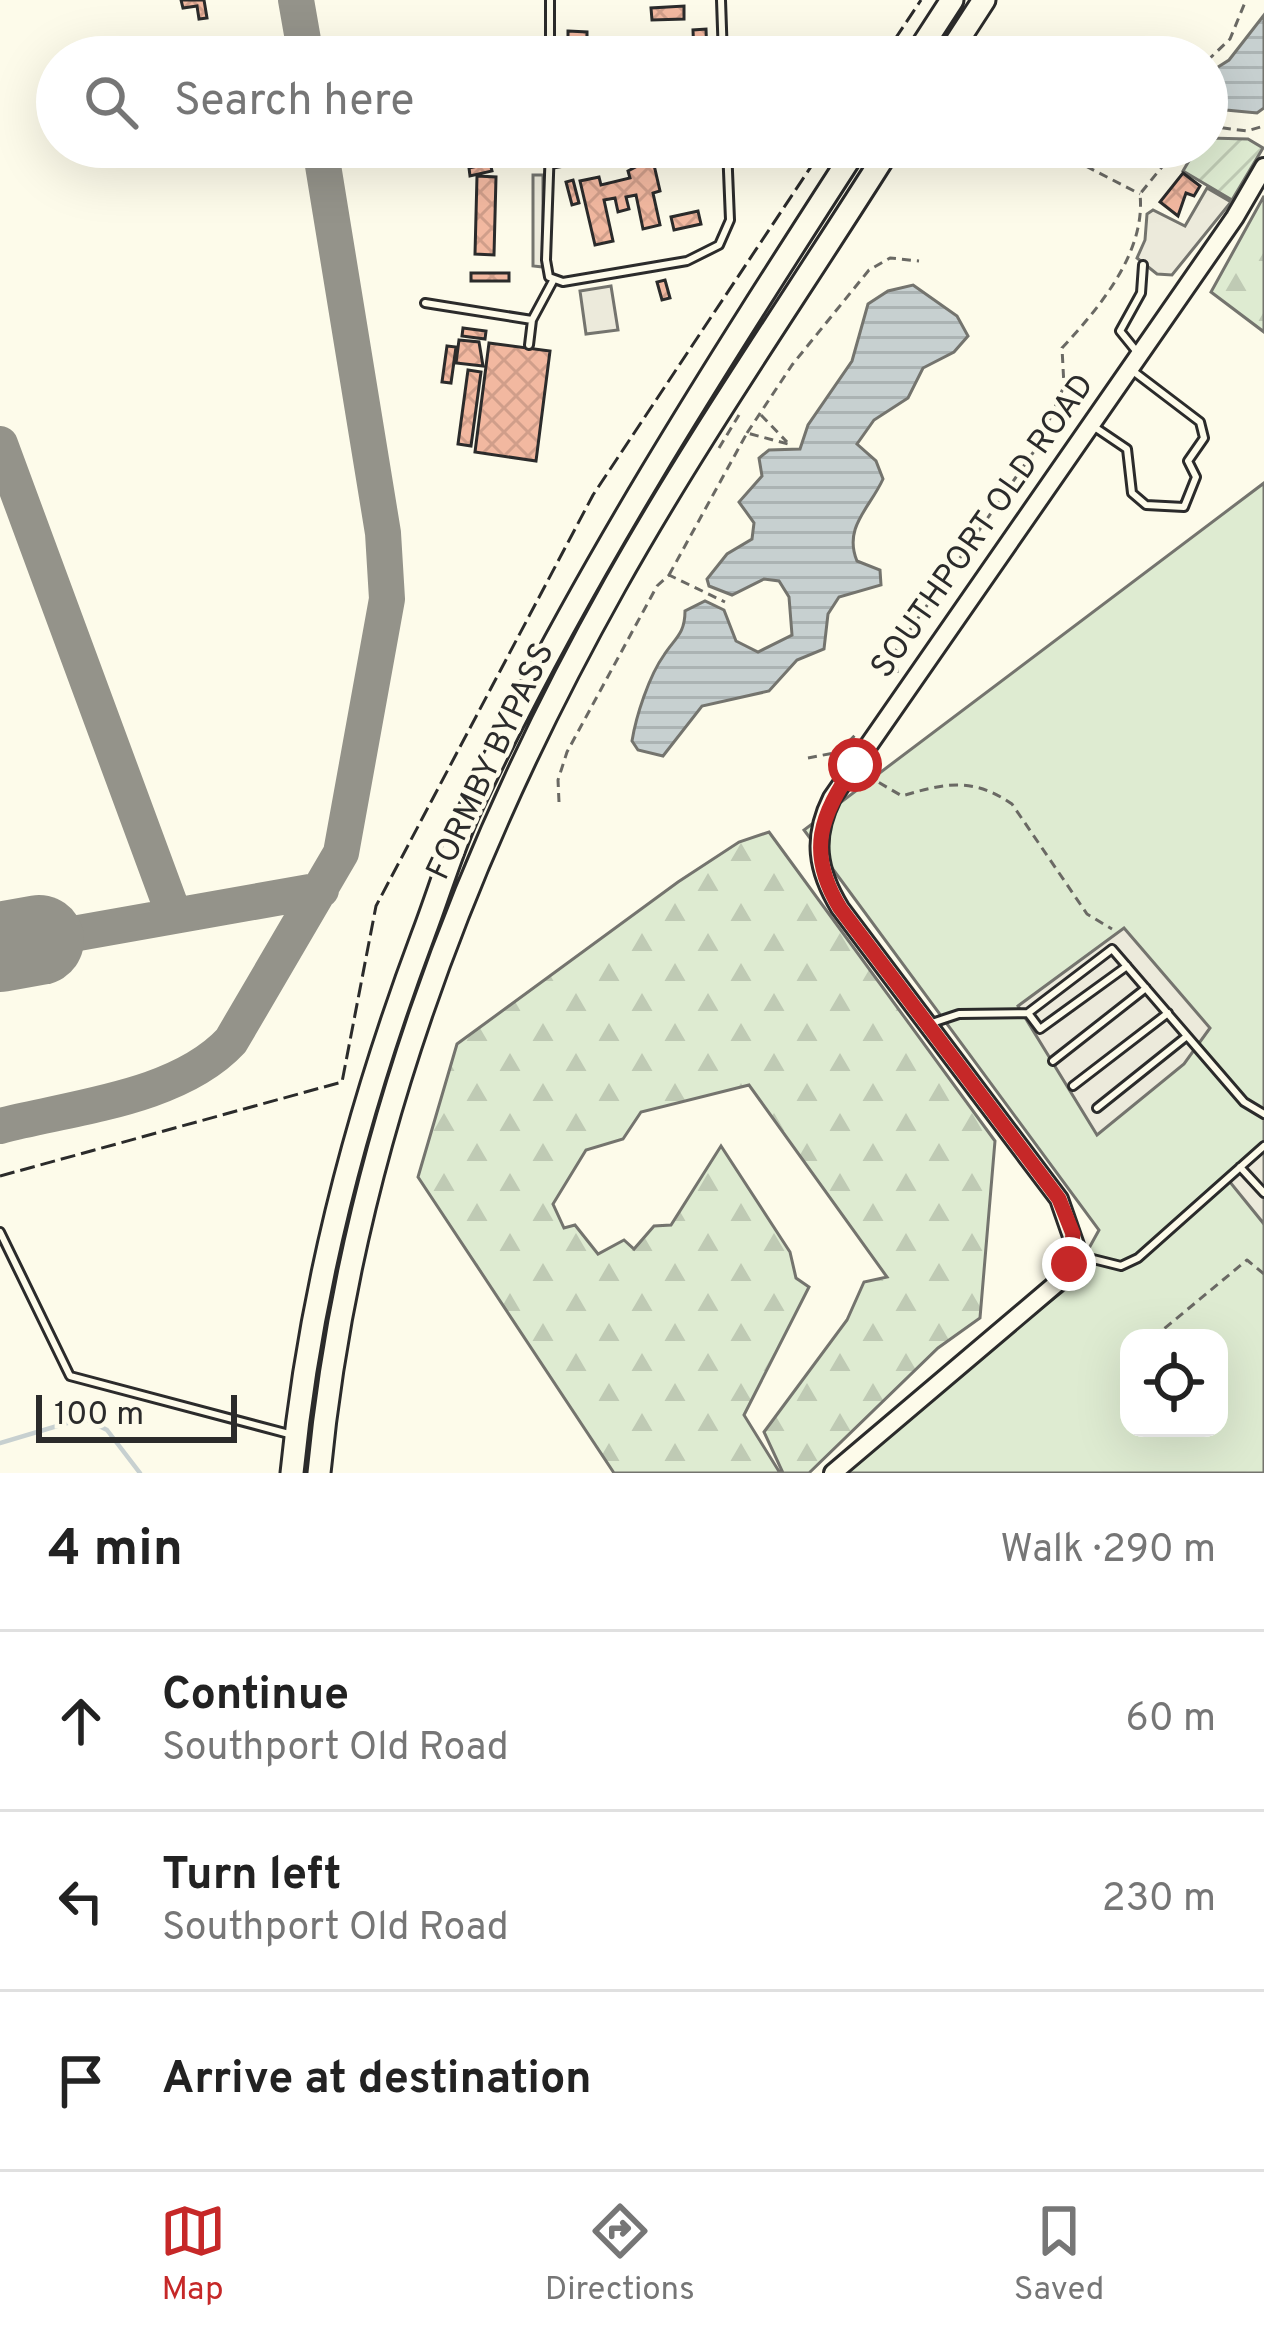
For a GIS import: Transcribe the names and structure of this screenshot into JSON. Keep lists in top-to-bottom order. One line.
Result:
{"streets":{"highway":["FORMBY BYPASS"],"street":["SOUTHPORT OLD ROAD"]},"scale_bar":"100 m","page":{"search":"Search here","scale":"100 m","heading":["4 min","Walk · 290 m"],"list":[["Continue","Southport Old Road","60 m"],["Turn left","Southport Old Road","230 m"],"Arrive at destination"],"nav":["Map","Directions","Saved"]}}
